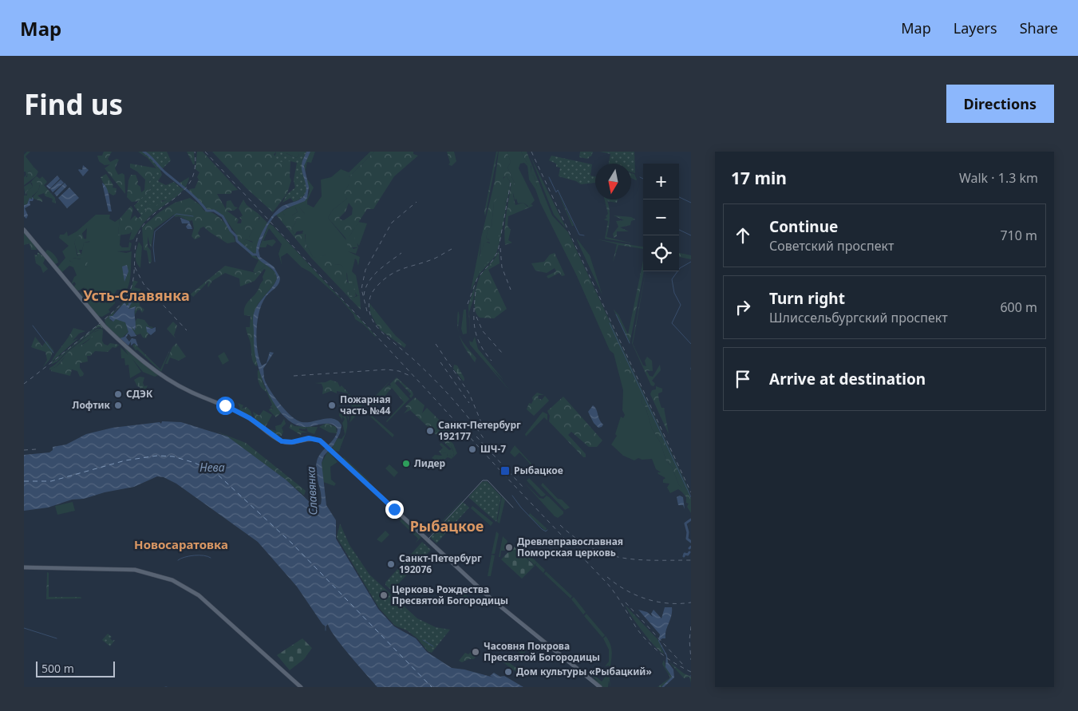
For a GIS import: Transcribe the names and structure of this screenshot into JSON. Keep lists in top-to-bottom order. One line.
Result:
{"districts":["Усть-Славянка","Рыбацкое","Новосаратовка"],"water":["Нева","Славянка"],"places":{"other":["СДЭК","Лофтик","Пожарная часть №44","Санкт-Петербург 192177","ШЧ-7","Лидер","Древлеправославная Поморская церковь","Санкт-Петербург 192076","Церковь Рождества Пресвятой Богородицы","Часовня Покрова Пресвятой Богородицы","Дом культуры «Рыбацкий»"],"transit":["Рыбацкое"]},"scale_bar":"500 m","north":"bottom","page":{"header":"Map","nav":["Map","Layers","Share"],"buttons":"Directions","title":"Find us","heading":["17 min","Walk · 1.3 km"],"map_buttons":["+","−"],"list":[["Continue","Советский проспект","710 m"],["Turn right","Шлиссельбургский проспект","600 m"],"Arrive at destination"],"scale":"500 m"}}
